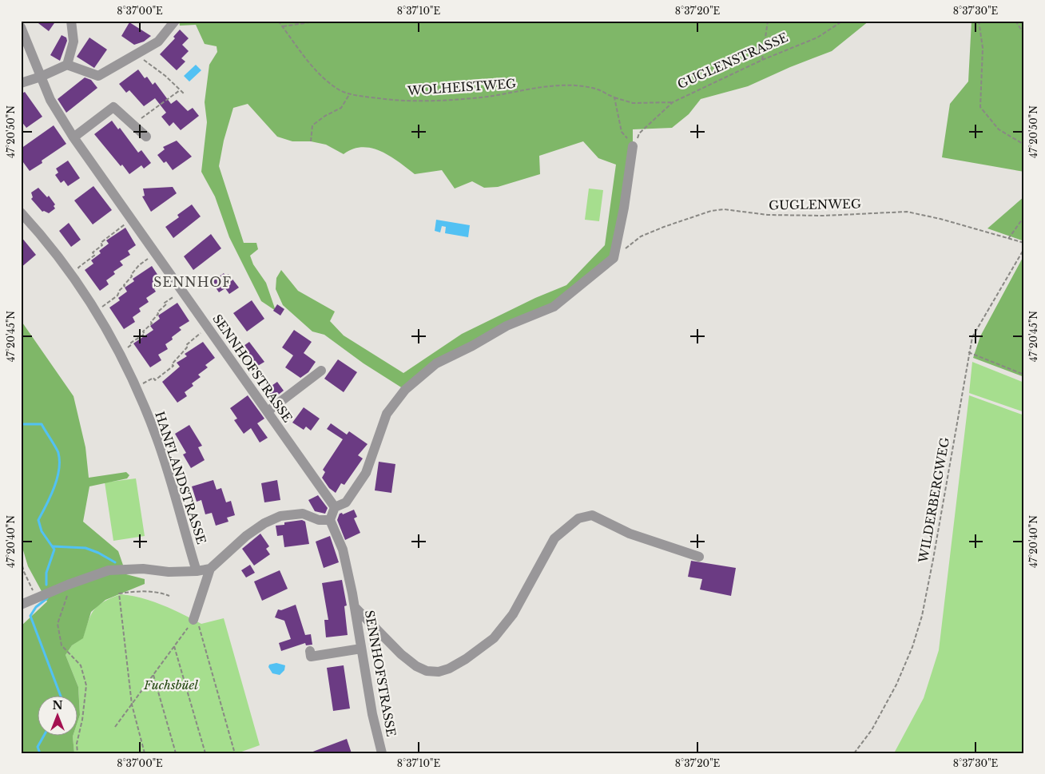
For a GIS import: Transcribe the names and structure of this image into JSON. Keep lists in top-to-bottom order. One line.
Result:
{"streets":{"street":["SENNHOFSTRASSE","HANFLANDSTRASSE"],"path":["GUGLENSTRASSE","WOLHEISTWEG","GUGLENWEG","WILDERBERGWEG"]},"crossings":[["GUGLENSTRASSE","WOLHEISTWEG"]],"districts":["SENNHOF"],"parks":["Fuchsbüel"],"north":"top","coordinates":["8°37'00\"E","8°37'10\"E","8°37'20\"E","8°37'30\"E","47°20'50\"N","47°20'45\"N","47°20'40\"N"]}
